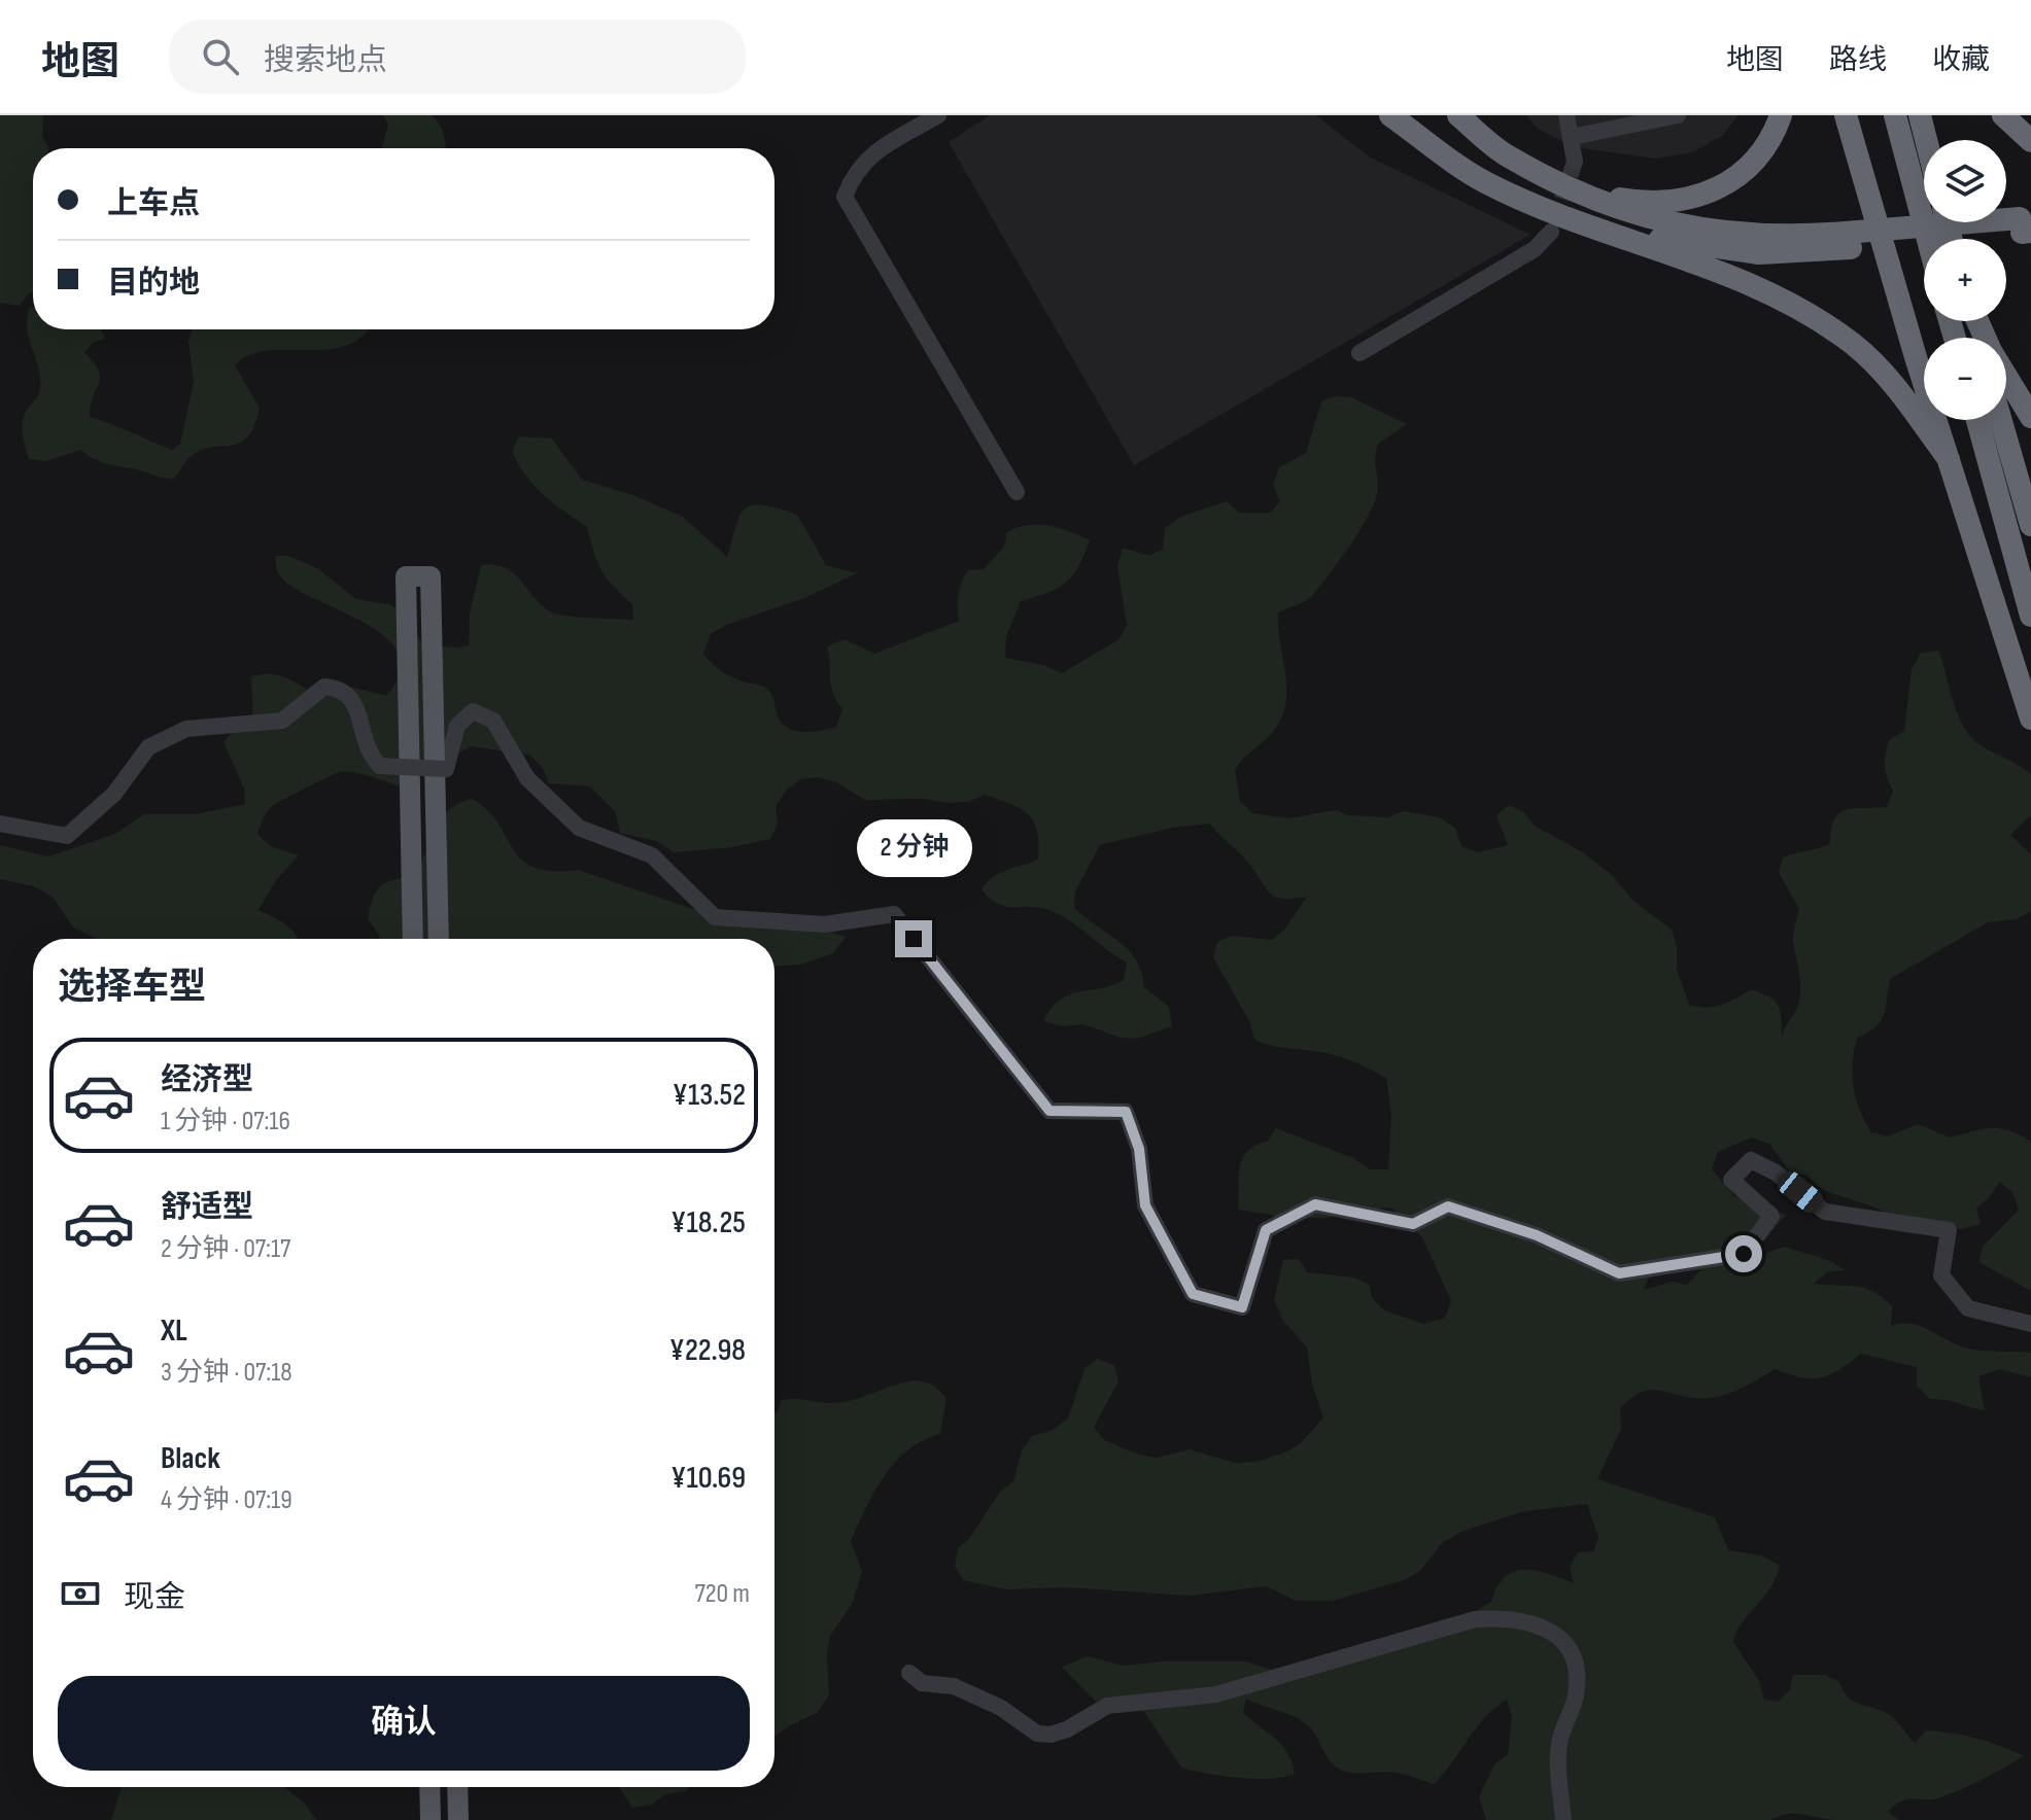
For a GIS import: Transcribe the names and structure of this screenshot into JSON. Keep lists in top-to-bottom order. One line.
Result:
{"page":{"header":"地图","search":"搜索地点","nav":["地图","路线","收藏"],"map_buttons":["+","−"],"banner":["上车点","目的地"],"bubble":"2 分钟","heading":"选择车型","list":[{"name":"经济型","note":"1 分钟 · 07:16","value":"¥13.52"},{"name":"舒适型","note":"2 分钟 · 07:17","value":"¥18.25"},{"name":"XL","note":"3 分钟 · 07:18","value":"¥22.98"},{"name":"Black","note":"4 分钟 · 07:19","value":"¥10.69"}],"pay":["现金","720 m"],"buttons":"确认"}}
